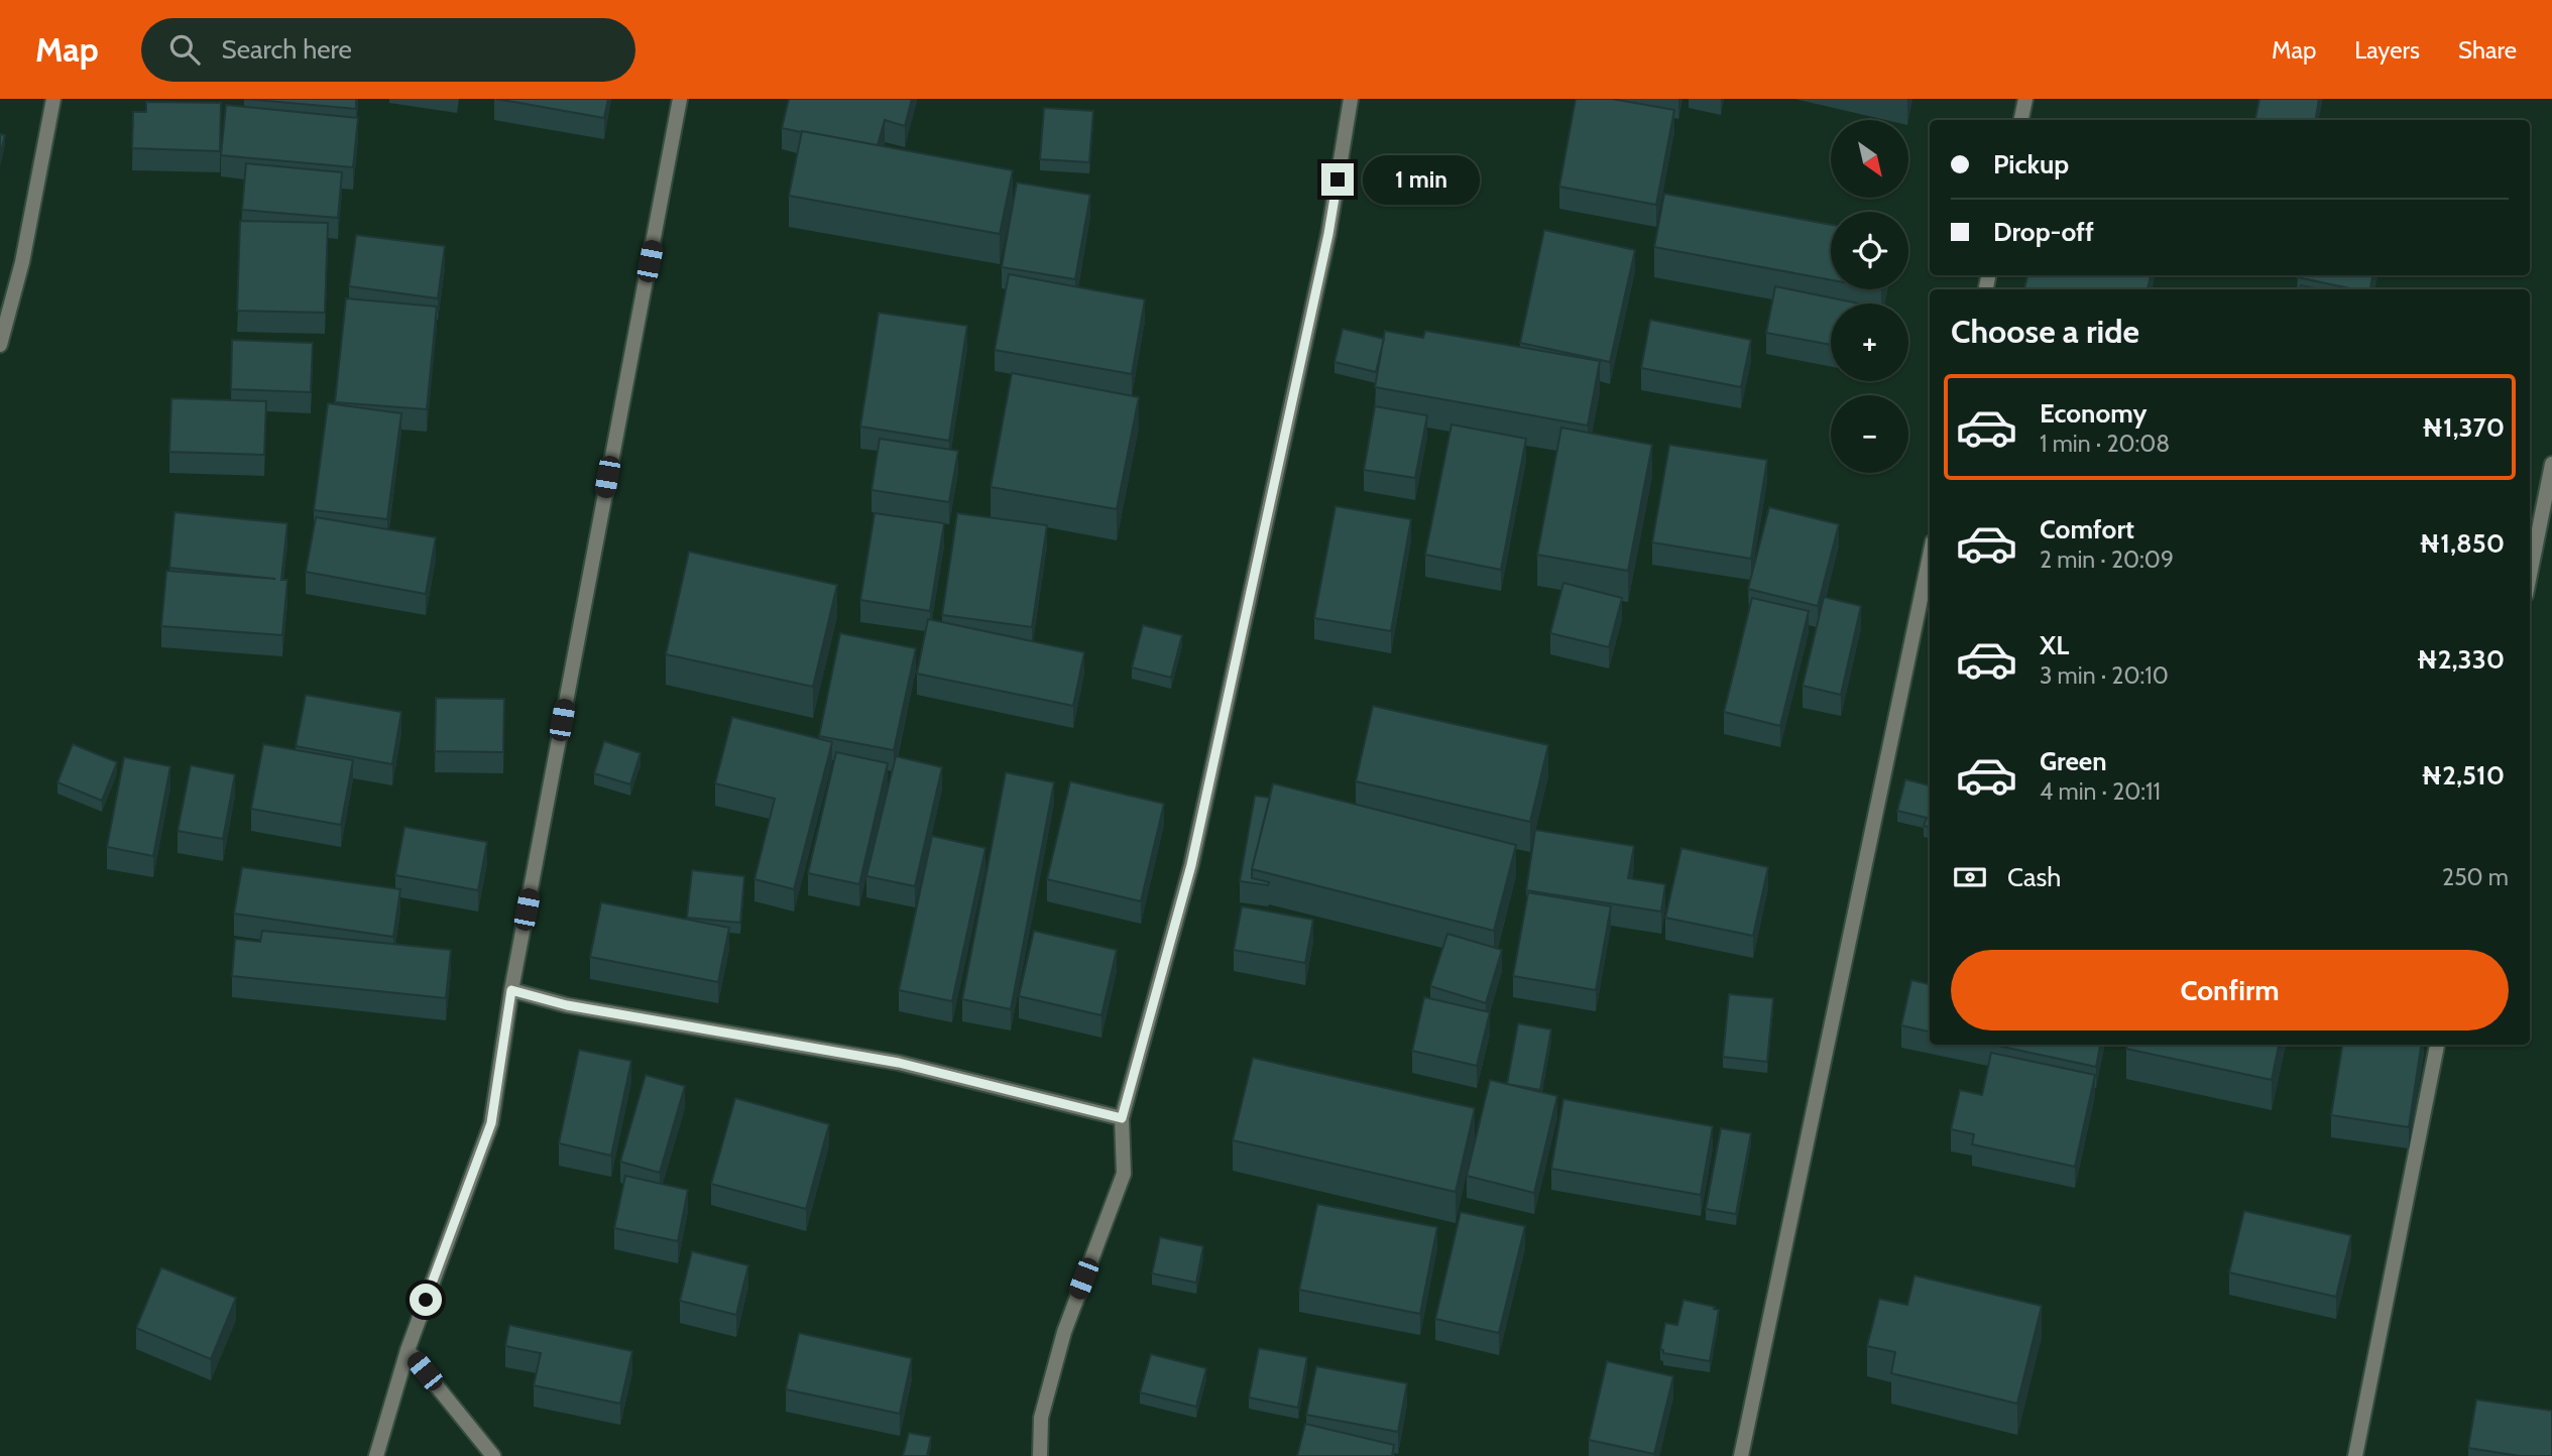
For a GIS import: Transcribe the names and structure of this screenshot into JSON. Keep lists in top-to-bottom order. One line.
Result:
{"north":"bottom right","page":{"header":"Map","search":"Search here","nav":["Map","Layers","Share"],"map_buttons":["+","−"],"banner":["Pickup","Drop-off"],"bubble":"1 min","heading":"Choose a ride","list":[{"name":"Economy","note":"1 min · 20:08","value":"₦1,370"},{"name":"Comfort","note":"2 min · 20:09","value":"₦1,850"},{"name":"XL","note":"3 min · 20:10","value":"₦2,330"},{"name":"Green","note":"4 min · 20:11","value":"₦2,510"}],"pay":["Cash","250 m"],"buttons":"Confirm"}}
